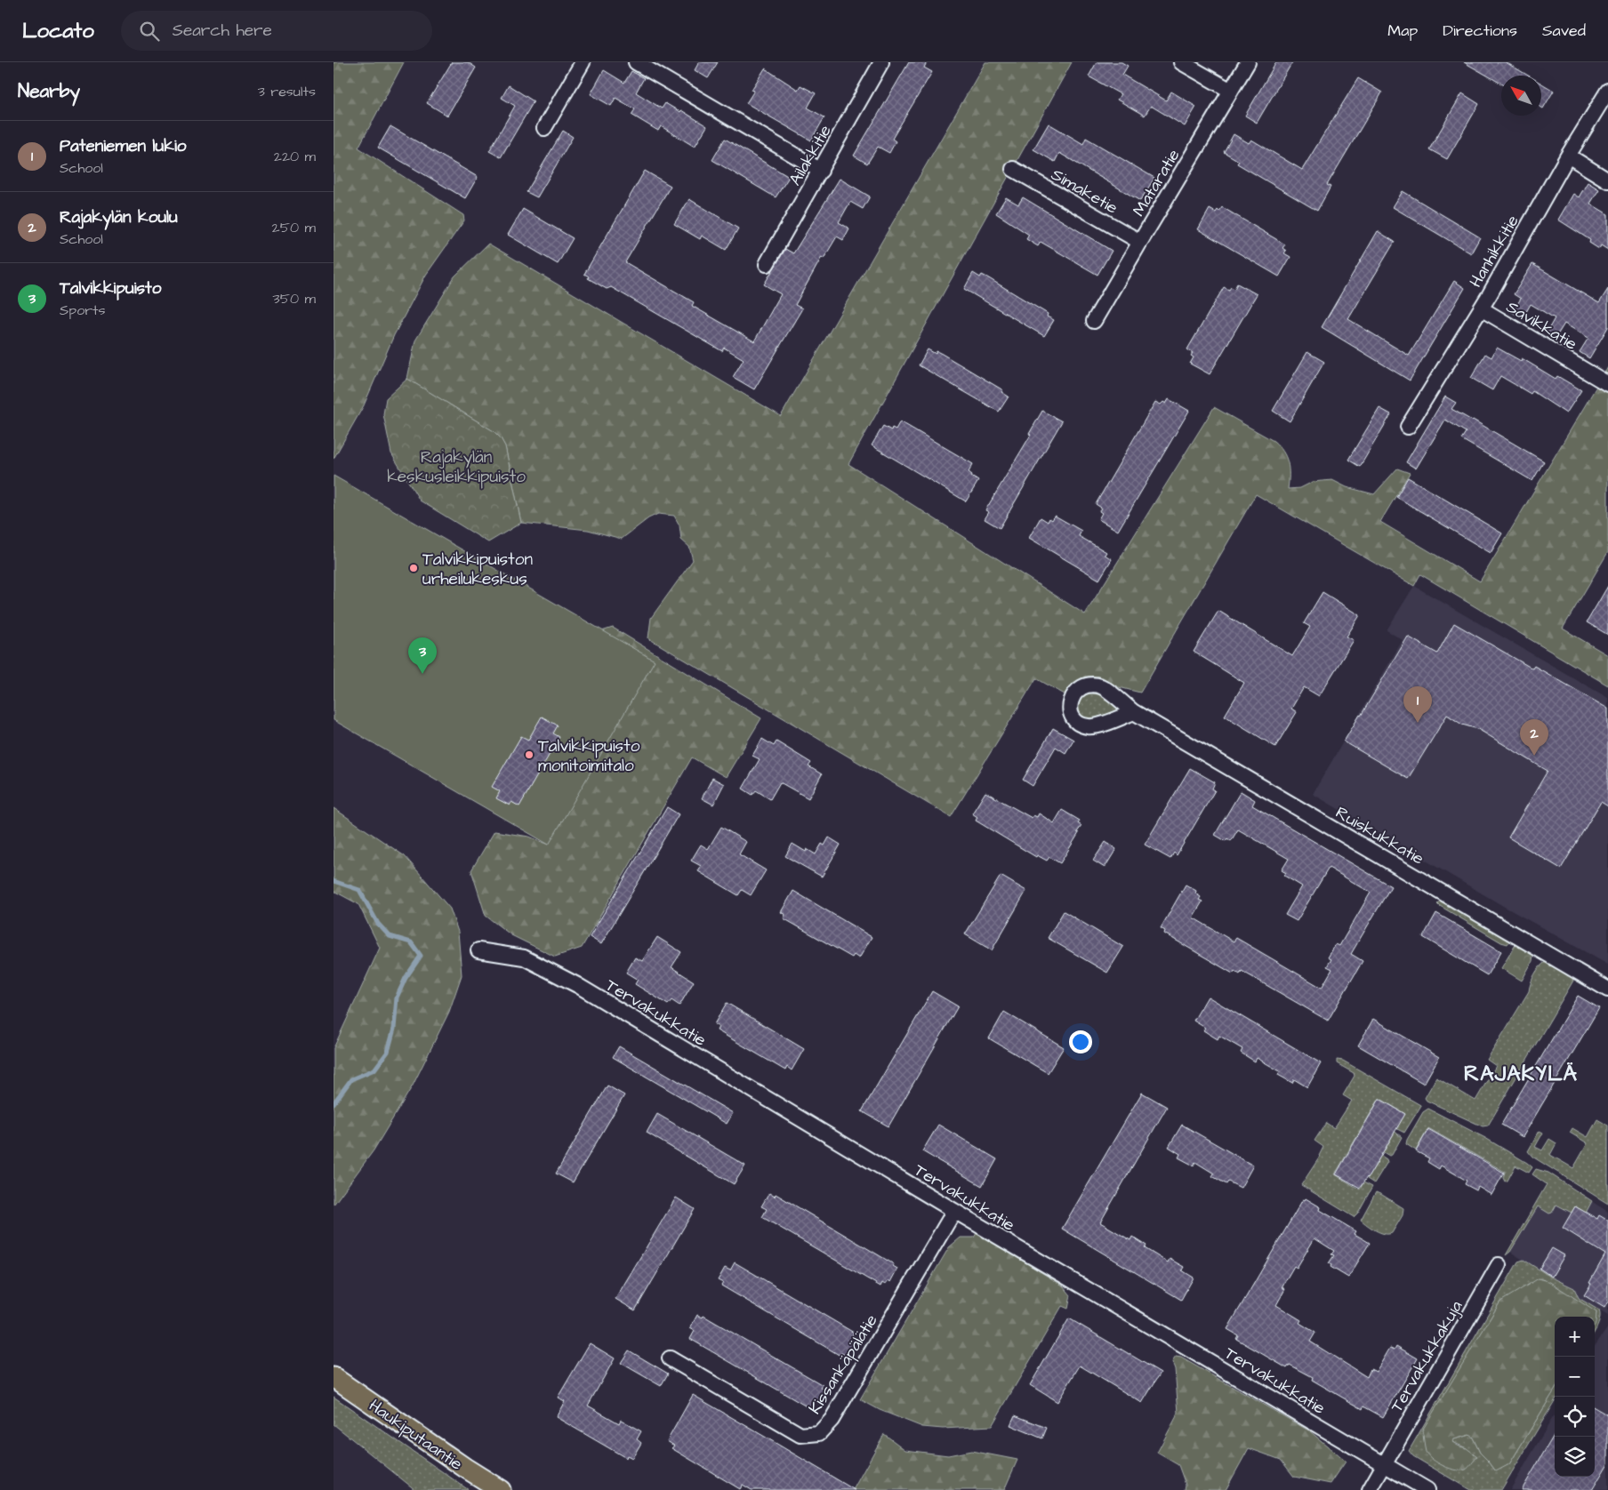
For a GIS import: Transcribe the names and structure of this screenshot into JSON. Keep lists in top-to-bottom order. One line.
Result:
{"streets":{"main road":["Haukiputaantie"],"street":["Ailakkitie","Mataratie","Simaketie","Hanhikkitie","Savikkatie","Ruiskukkatie","Tervakukkatie","Tervakukkakuja","Kissankäpälätie"]},"crossings":[["Mataratie","Simaketie"],["Hanhikkitie","Savikkatie"],["Tervakukkatie","Tervakukkakuja"],["Tervakukkatie","Kissankäpälätie"]],"districts":["RAJAKYLÄ"],"parks":["Rajakylän keskusleikkipuisto"],"places":["Talvikkipuiston urheilukeskus","Talvikkipuisto monitoimitalo"],"north":"top left","page":{"header":"Locato","search":"Search here","nav":["Map","Directions","Saved"],"heading":["Nearby","3 results"],"list":[{"mark":"1","name":"Pateniemen lukio","note":"School","value":"220 m"},{"mark":"2","name":"Rajakylän koulu","note":"School","value":"250 m"},{"mark":"3","name":"Talvikkipuisto","note":"Sports","value":"350 m"}],"pins":["3","1","2"],"map_buttons":["+","−"]}}
